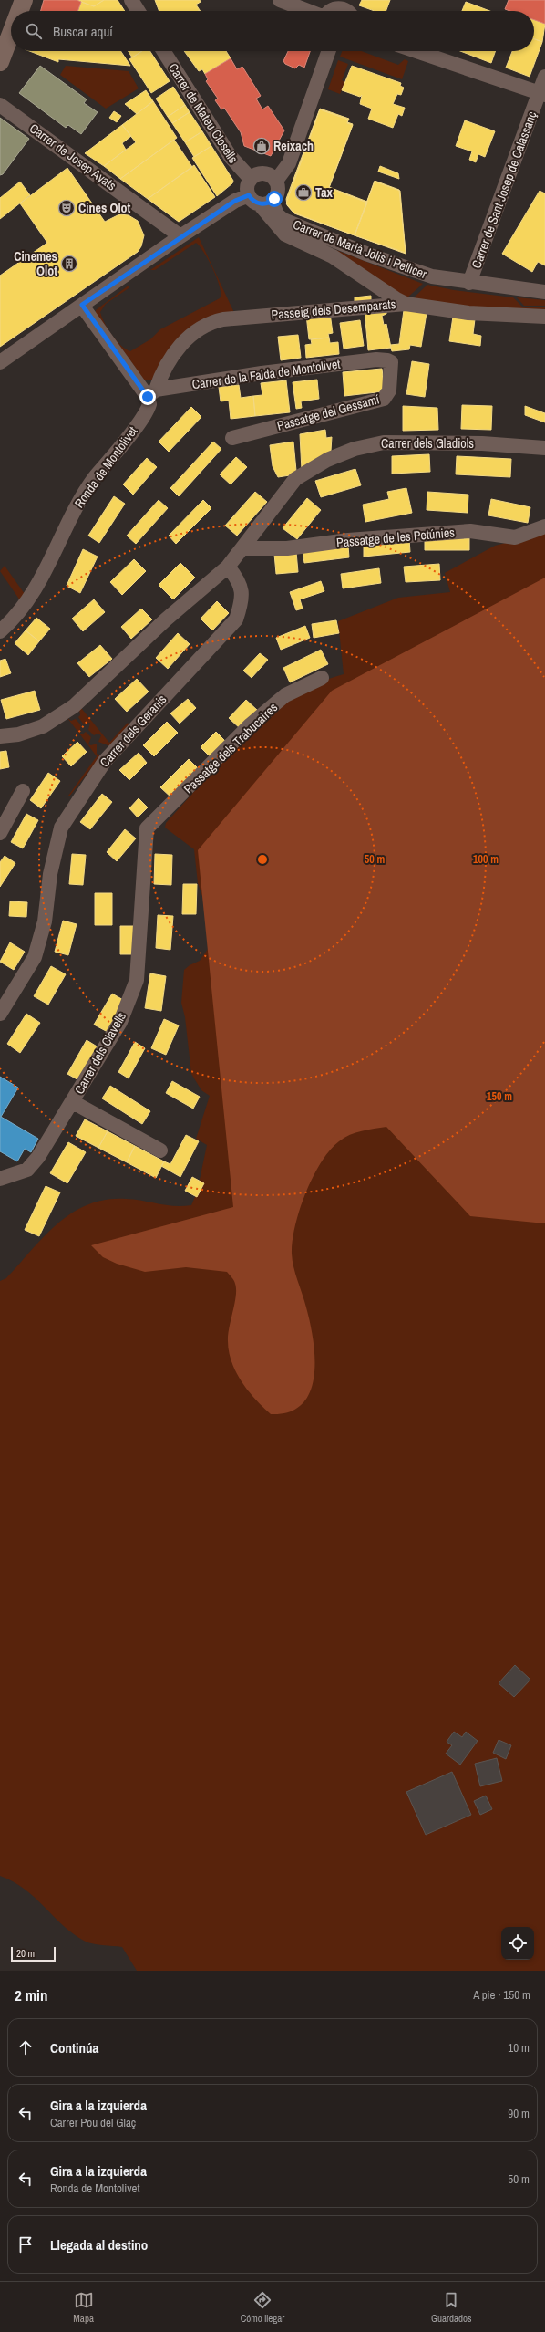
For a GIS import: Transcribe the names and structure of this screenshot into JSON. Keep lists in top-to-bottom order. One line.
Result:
{"streets":{"street":["Carrer de Mateu Closells","Carrer de Josep Ayats","Carrer de Sant Josep de Calassanç","Carrer de Marià Jolis i Pellicer","Passeig dels Desemparats","Carrer de la Falda de Montolivet","Passatge del Gessamí","Carrer dels Gladiols","Ronda de Montolivet","Passatge de les Petúnies","Carrer dels Geranis","Passatge dels Trabucaires","Carrer dels Clavells"]},"crossings":[["Carrer de Mateu Closells","Carrer de Marià Jolis i Pellicer"],["Carrer de Sant Josep de Calassanç","Carrer de Marià Jolis i Pellicer"],["Passeig dels Desemparats","Carrer de la Falda de Montolivet"],["Passeig dels Desemparats","Ronda de Montolivet"],["Carrer de la Falda de Montolivet","Passatge del Gessamí"],["Carrer de la Falda de Montolivet","Ronda de Montolivet"],["Carrer dels Gladiols","Passatge de les Petúnies"],["Passatge dels Trabucaires","Carrer dels Clavells"]],"places":{"shop":["Reixach"],"office":["Tax"],"theatre":["Cines Olot"],"building":["Cinemes Olot"]},"scale_bar":"20 m","page":{"search":"Buscar aquí","scale":"20 m","heading":["2 min","A pie · 150 m"],"list":[["Continúa","10 m"],["Gira a la izquierda","Carrer Pou del Glaç","90 m"],["Gira a la izquierda","Ronda de Montolivet","50 m"],"Llegada al destino"],"nav":["Mapa","Cómo llegar","Guardados"]},"rings":["50 m","100 m","150 m"]}
